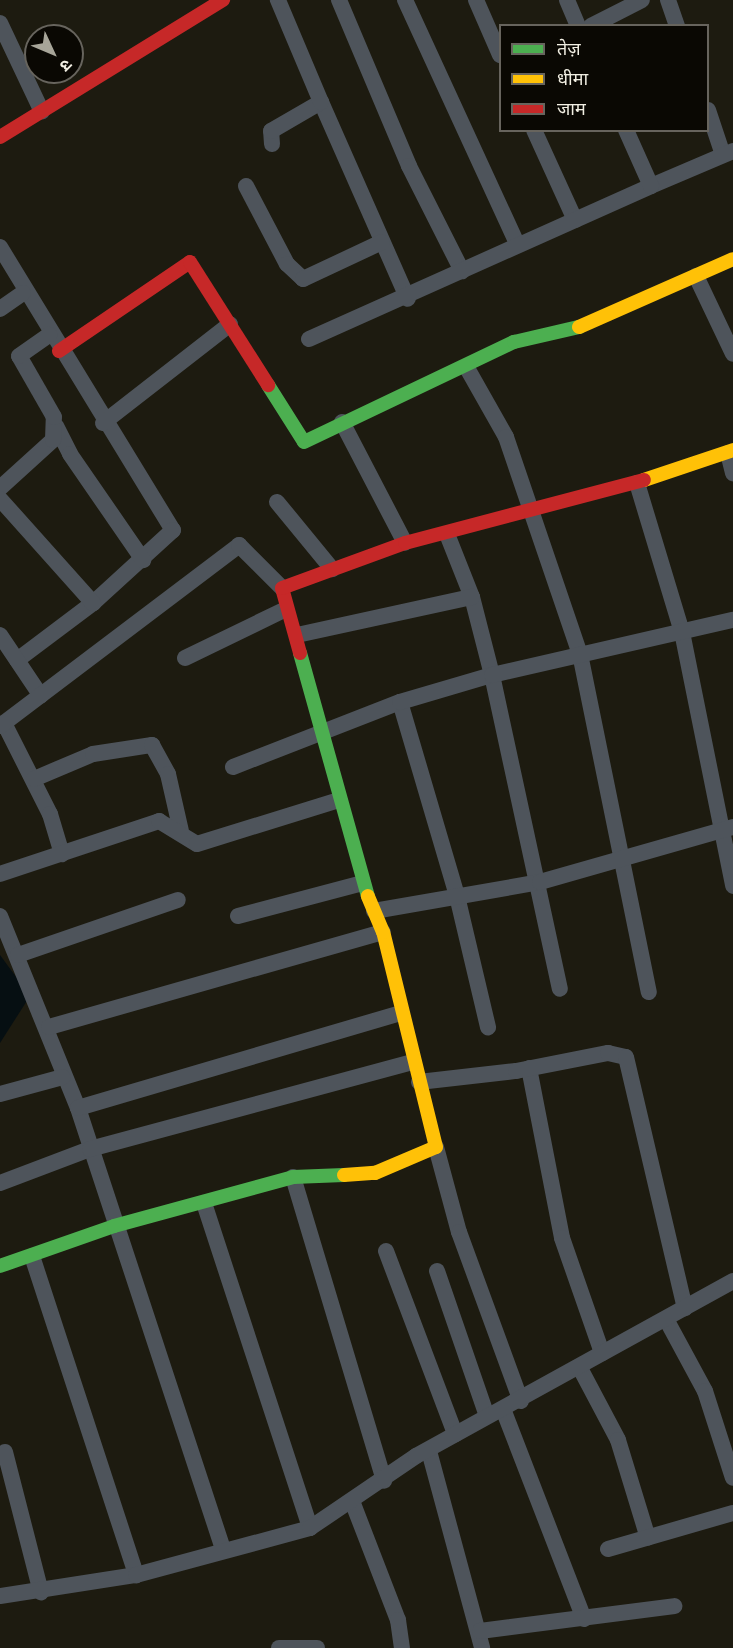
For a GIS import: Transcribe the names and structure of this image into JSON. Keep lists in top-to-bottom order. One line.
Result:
{"legend":["तेज़","धीमा","जाम"],"north":"bottom right"}
